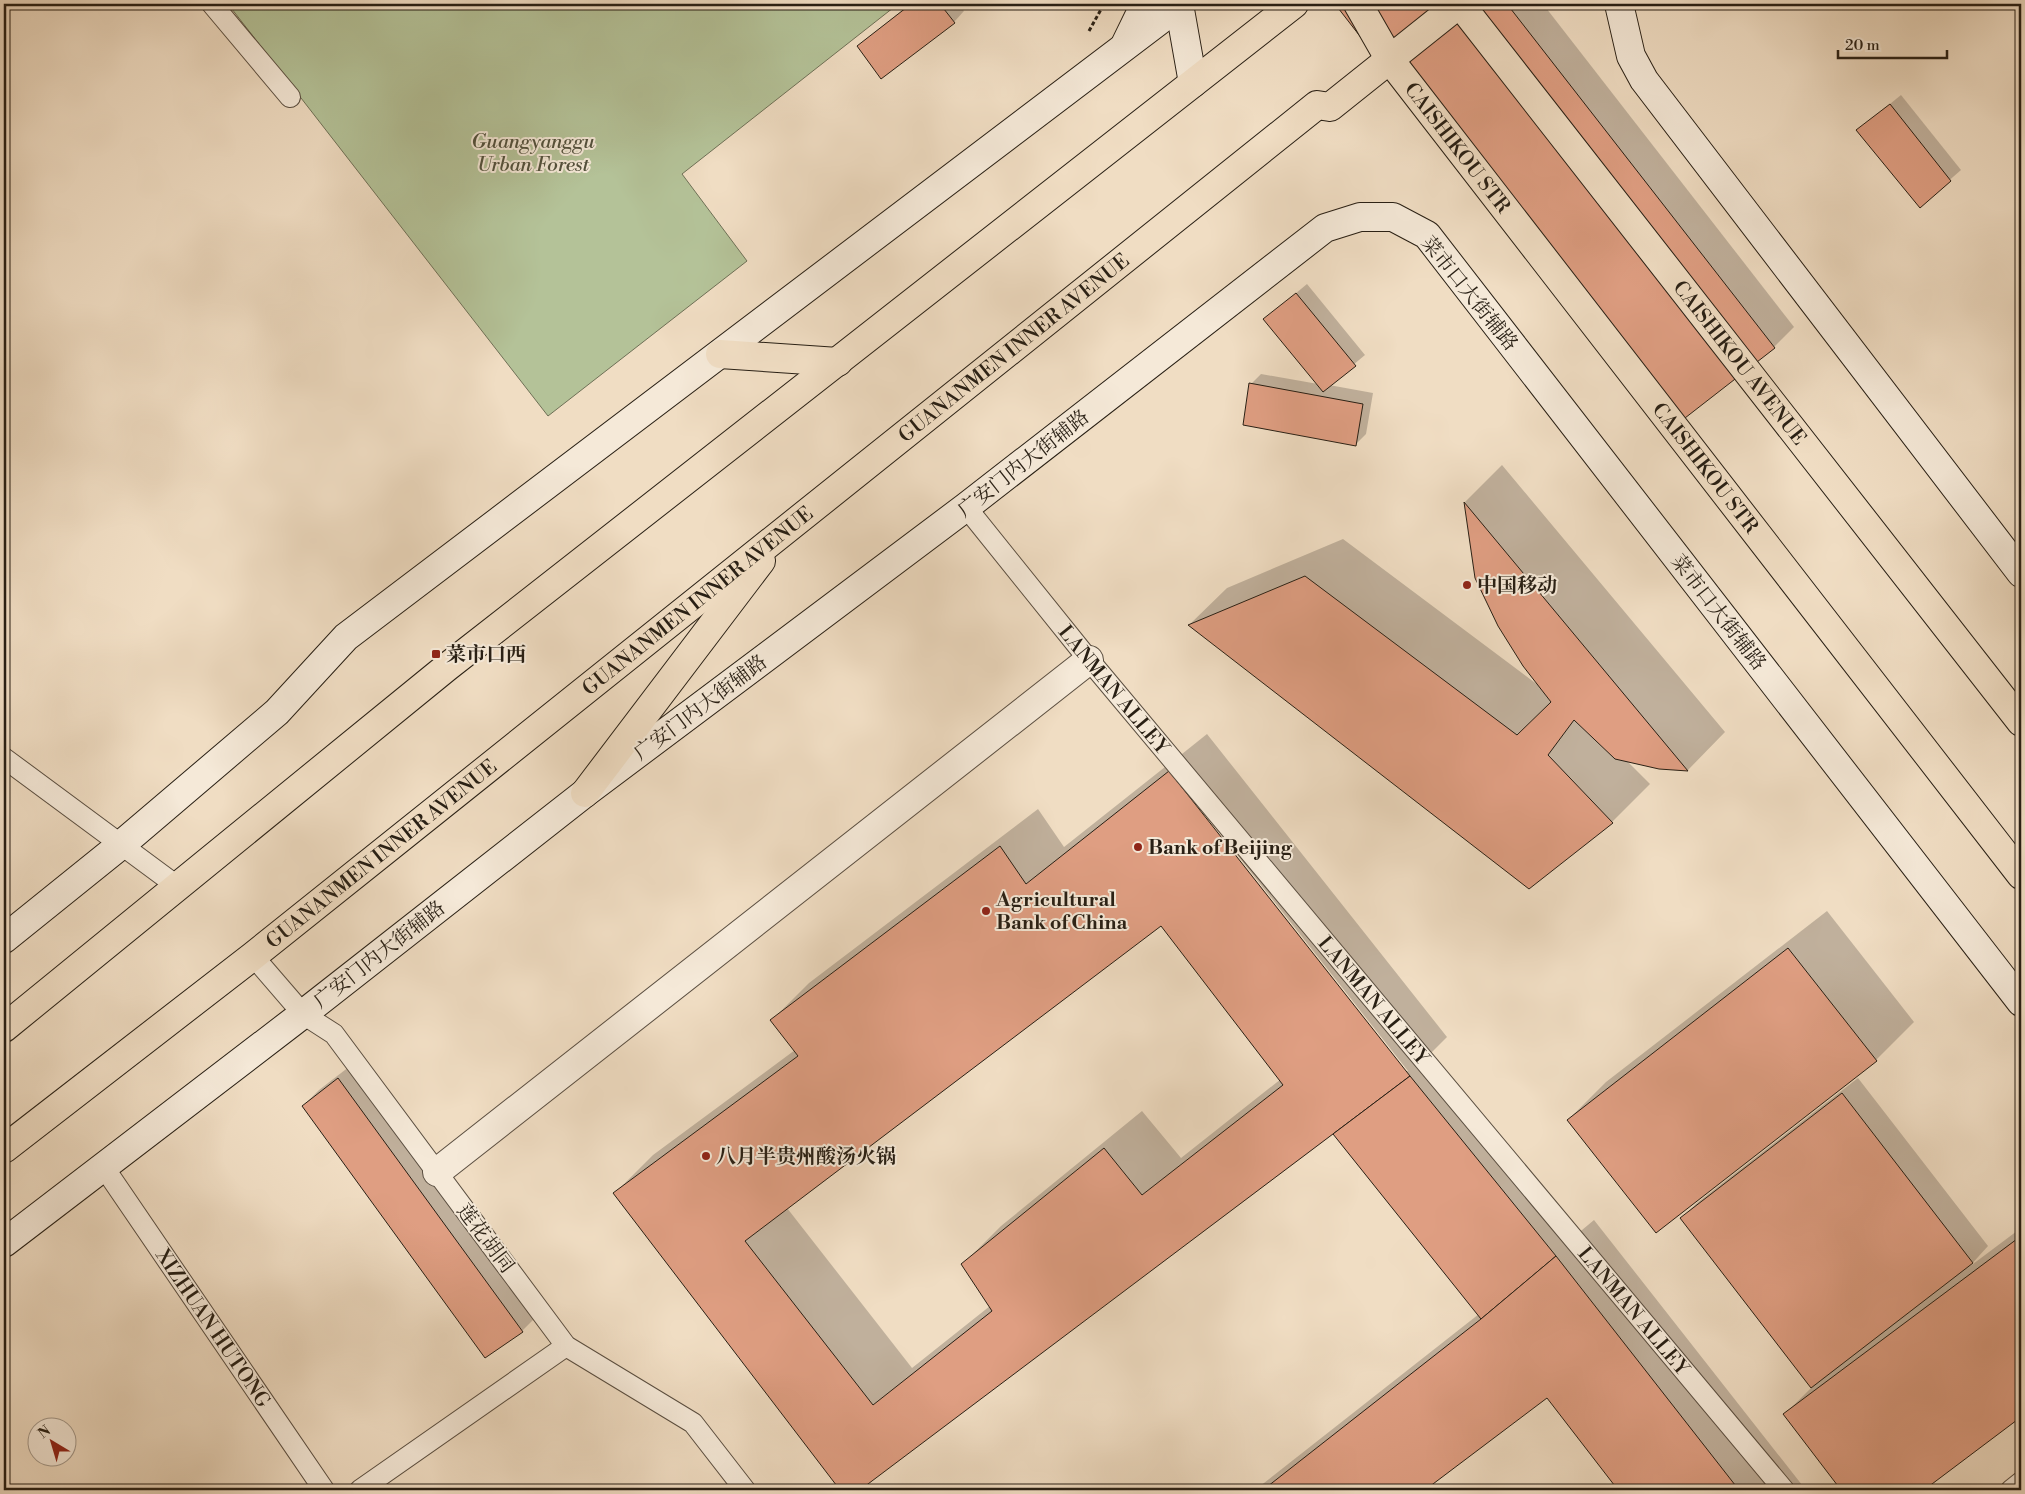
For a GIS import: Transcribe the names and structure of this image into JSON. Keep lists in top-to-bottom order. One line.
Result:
{"streets":{"main road":["CAISHIKOU STR","GUANANMEN INNER AVENUE","CAISHIKOU AVENUE"],"street":["菜市口大街辅路","广安门内大街辅路"],"lane":["LANMAN ALLEY","莲花胡同","XIZHUAN HUTONG"]},"crossings":[["CAISHIKOU STR","GUANANMEN INNER AVENUE"],["菜市口大街辅路","广安门内大街辅路"],["GUANANMEN INNER AVENUE","CAISHIKOU AVENUE"],["GUANANMEN INNER AVENUE","莲花胡同"],["广安门内大街辅路","LANMAN ALLEY"],["广安门内大街辅路","莲花胡同"],["广安门内大街辅路","XIZHUAN HUTONG"]],"parks":["Guangyanggu Urban Forest"],"places":{"other":["中国移动","Bank of Beijing","Agricultural Bank of China","八月半贵州酸汤火锅"],"transit":["菜市口西"]},"scale_bar":"20 m","north":"top left"}
